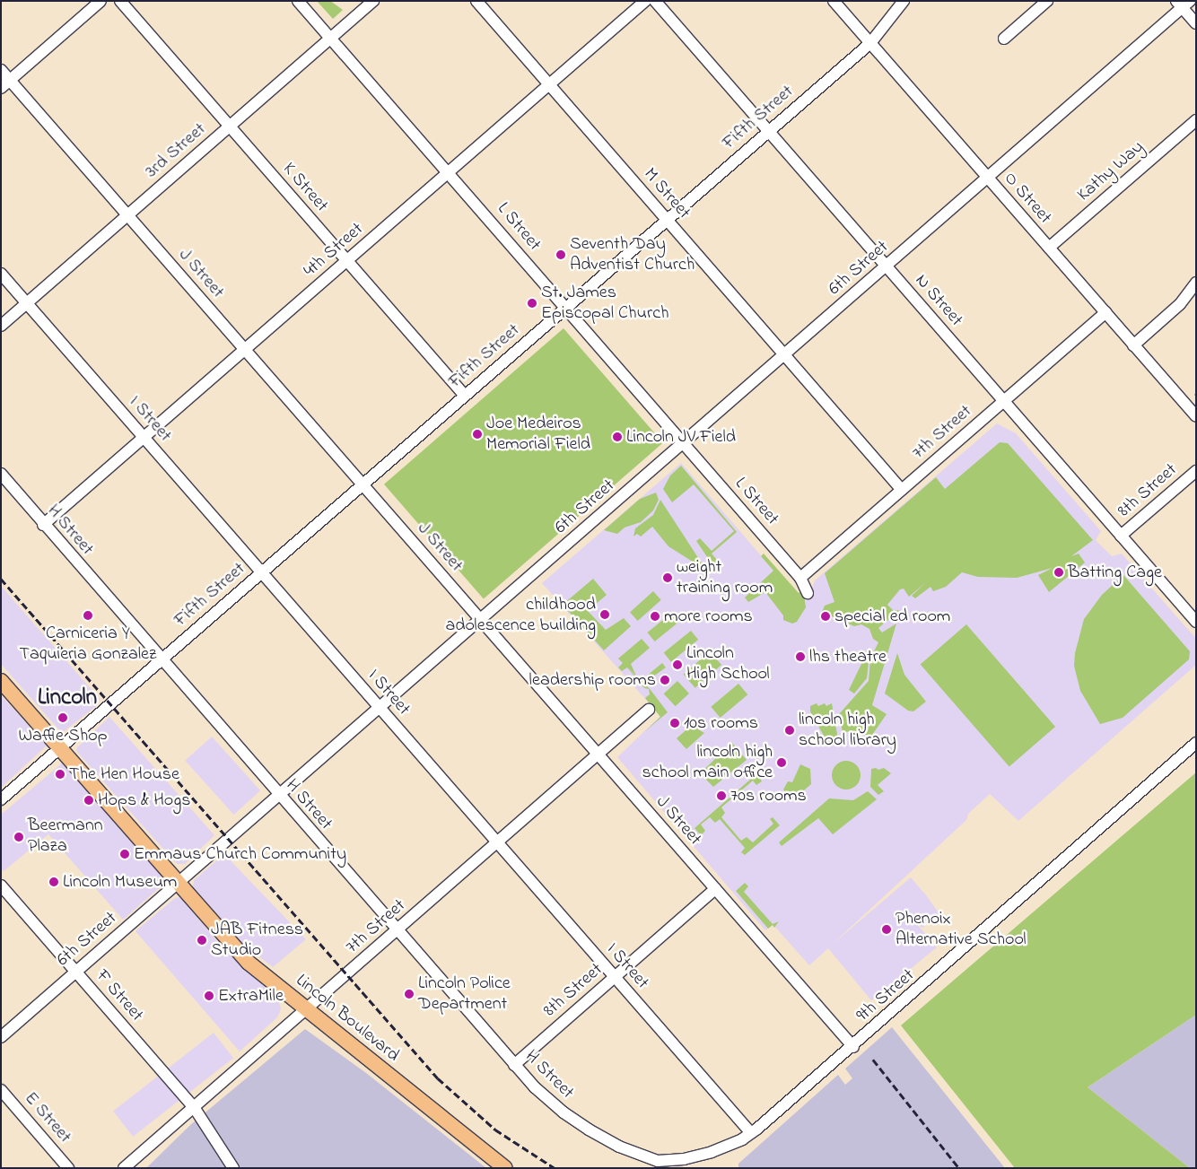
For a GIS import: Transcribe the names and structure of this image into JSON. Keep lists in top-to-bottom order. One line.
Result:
{"streets":{"main road":["Lincoln Boulevard"],"street":["Fifth Street","3rd Street","Kathy Way","K Street","M Street","O Street","L Street","4th Street","6th Street","J Street","N Street","I Street","7th Street","8th Street","H Street","F Street","9th Street","E Street"]},"crossings":[["Fifth Street","K Street"],["Fifth Street","M Street"],["Fifth Street","O Street"],["Fifth Street","L Street"],["Fifth Street","J Street"],["Fifth Street","N Street"],["Fifth Street","I Street"],["Fifth Street","H Street"],["Fifth Street","Lincoln Boulevard"],["3rd Street","K Street"],["3rd Street","L Street"],["3rd Street","J Street"],["3rd Street","I Street"],["Kathy Way","O Street"],["K Street","4th Street"],["M Street","4th Street"],["M Street","6th Street"],["M Street","7th Street"],["O Street","6th Street"],["O Street","7th Street"],["L Street","4th Street"],["L Street","6th Street"],["L Street","7th Street"],["4th Street","J Street"],["4th Street","I Street"],["4th Street","H Street"],["6th Street","J Street"],["6th Street","N Street"],["6th Street","I Street"],["6th Street","H Street"],["6th Street","F Street"],["6th Street","Lincoln Boulevard"],["J Street","7th Street"],["J Street","8th Street"],["J Street","9th Street"],["N Street","7th Street"],["N Street","8th Street"],["I Street","7th Street"],["I Street","8th Street"],["I Street","9th Street"],["7th Street","H Street"],["7th Street","F Street"],["7th Street","Lincoln Boulevard"],["8th Street","H Street"],["H Street","9th Street"]],"districts":["Lincoln"],"places":["Seventh Day Adventist Church","St. James Episcopal Church","Joe Medeiros Memorial Field","Lincoln JV Field","Batting Cage","weight training room","childhood adolescence building","Carniceria Y Taquieria Gonzalez","more rooms","special ed room","lhs theatre","Lincoln High School","leadership rooms","Waffle Shop","10s rooms","lincoln high school library","lincoln high school main office","The Hen House","70s rooms","Hops & Hogs","Beermann Plaza","Emmaus Church Community","Lincoln Museum","Phenoix Alternative School","JAB Fitness Studio","Lincoln Police Department","ExtraMile"]}
